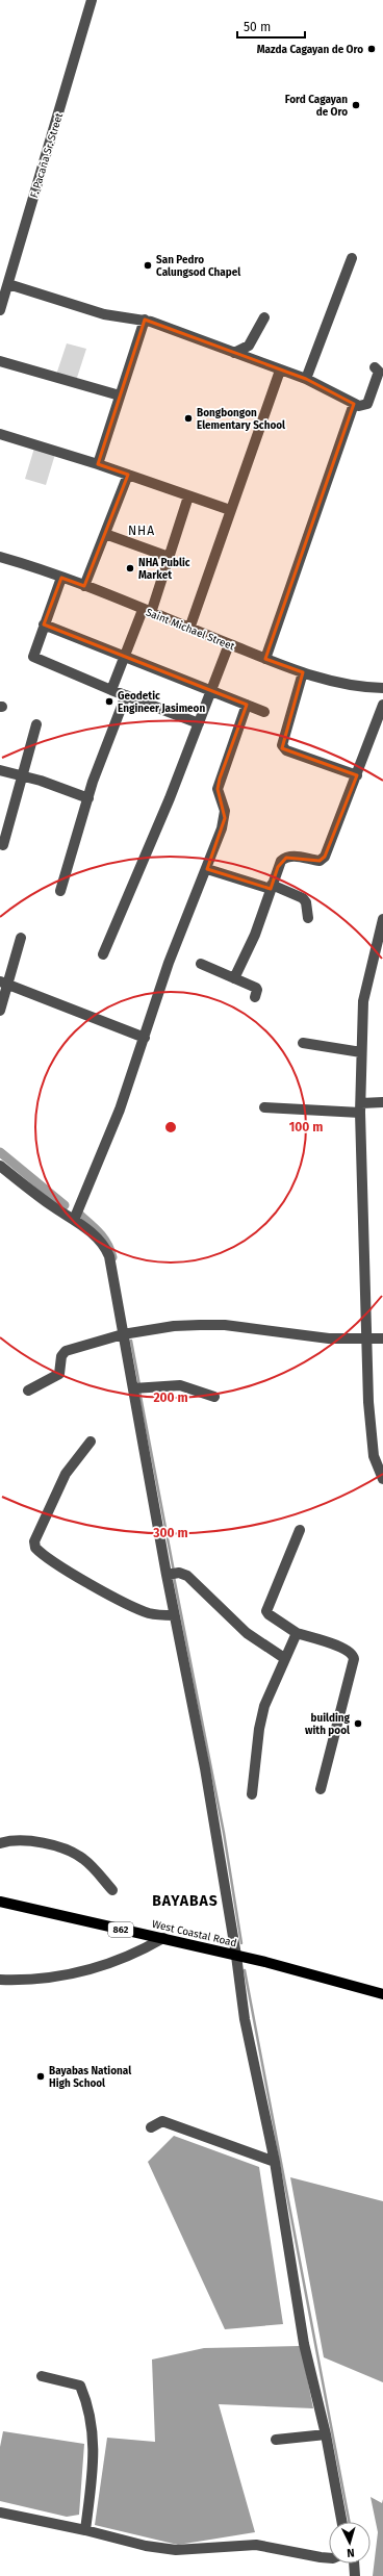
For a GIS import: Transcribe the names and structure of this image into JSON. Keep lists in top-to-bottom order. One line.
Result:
{"streets":{"main road":["862","West Coastal Road"],"street":["F. Pacaña Sr. Street","Saint Michael Street"]},"districts":["NHA","BAYABAS"],"places":["Mazda Cagayan de Oro","Ford Cagayan de Oro","San Pedro Calungsod Chapel","Bongbongon Elementary School","NHA Public Market","Geodetic Engineer Jasimeon","building with pool","Bayabas National High School"],"scale_bar":"50 m","north":"bottom","rings":["100 m","200 m","300 m"]}
